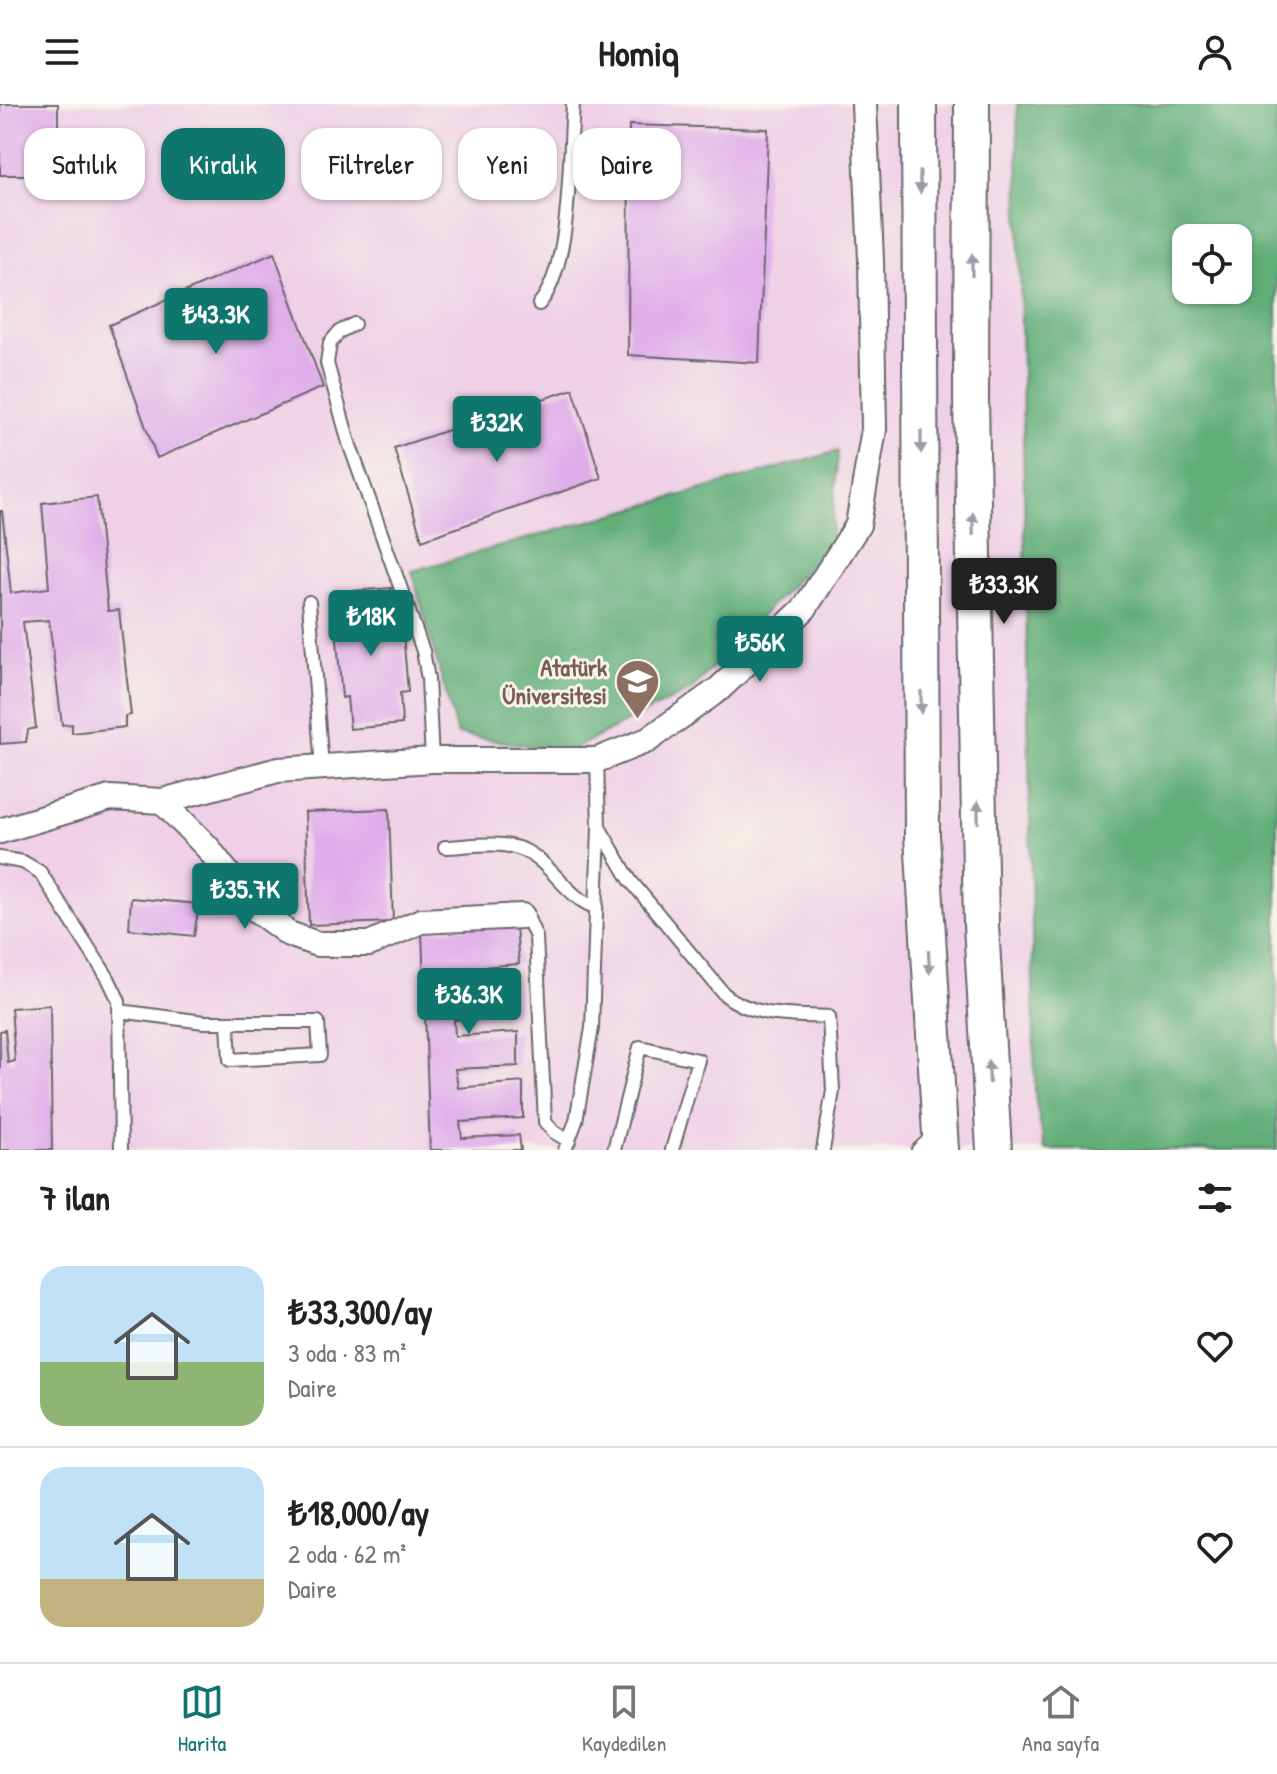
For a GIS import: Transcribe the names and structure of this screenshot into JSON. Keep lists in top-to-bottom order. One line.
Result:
{"places":{"school or university":["Atatürk Üniversitesi"]},"page":{"header":"Homiq","chip":["Satılık","Kiralık","Filtreler","Yeni","Daire"],"price":["₺43.3K","₺32K","₺33.3K","₺18K","₺56K","₺35.7K","₺36.3K"],"heading":"7 ilan","list":[{"name":"₺33,300/ay","note":"3 oda · 83 m² · Daire"},{"name":"₺18,000/ay","note":"2 oda · 62 m² · Daire"}],"tabs":["Harita","Kaydedilen","Ana sayfa"]}}
